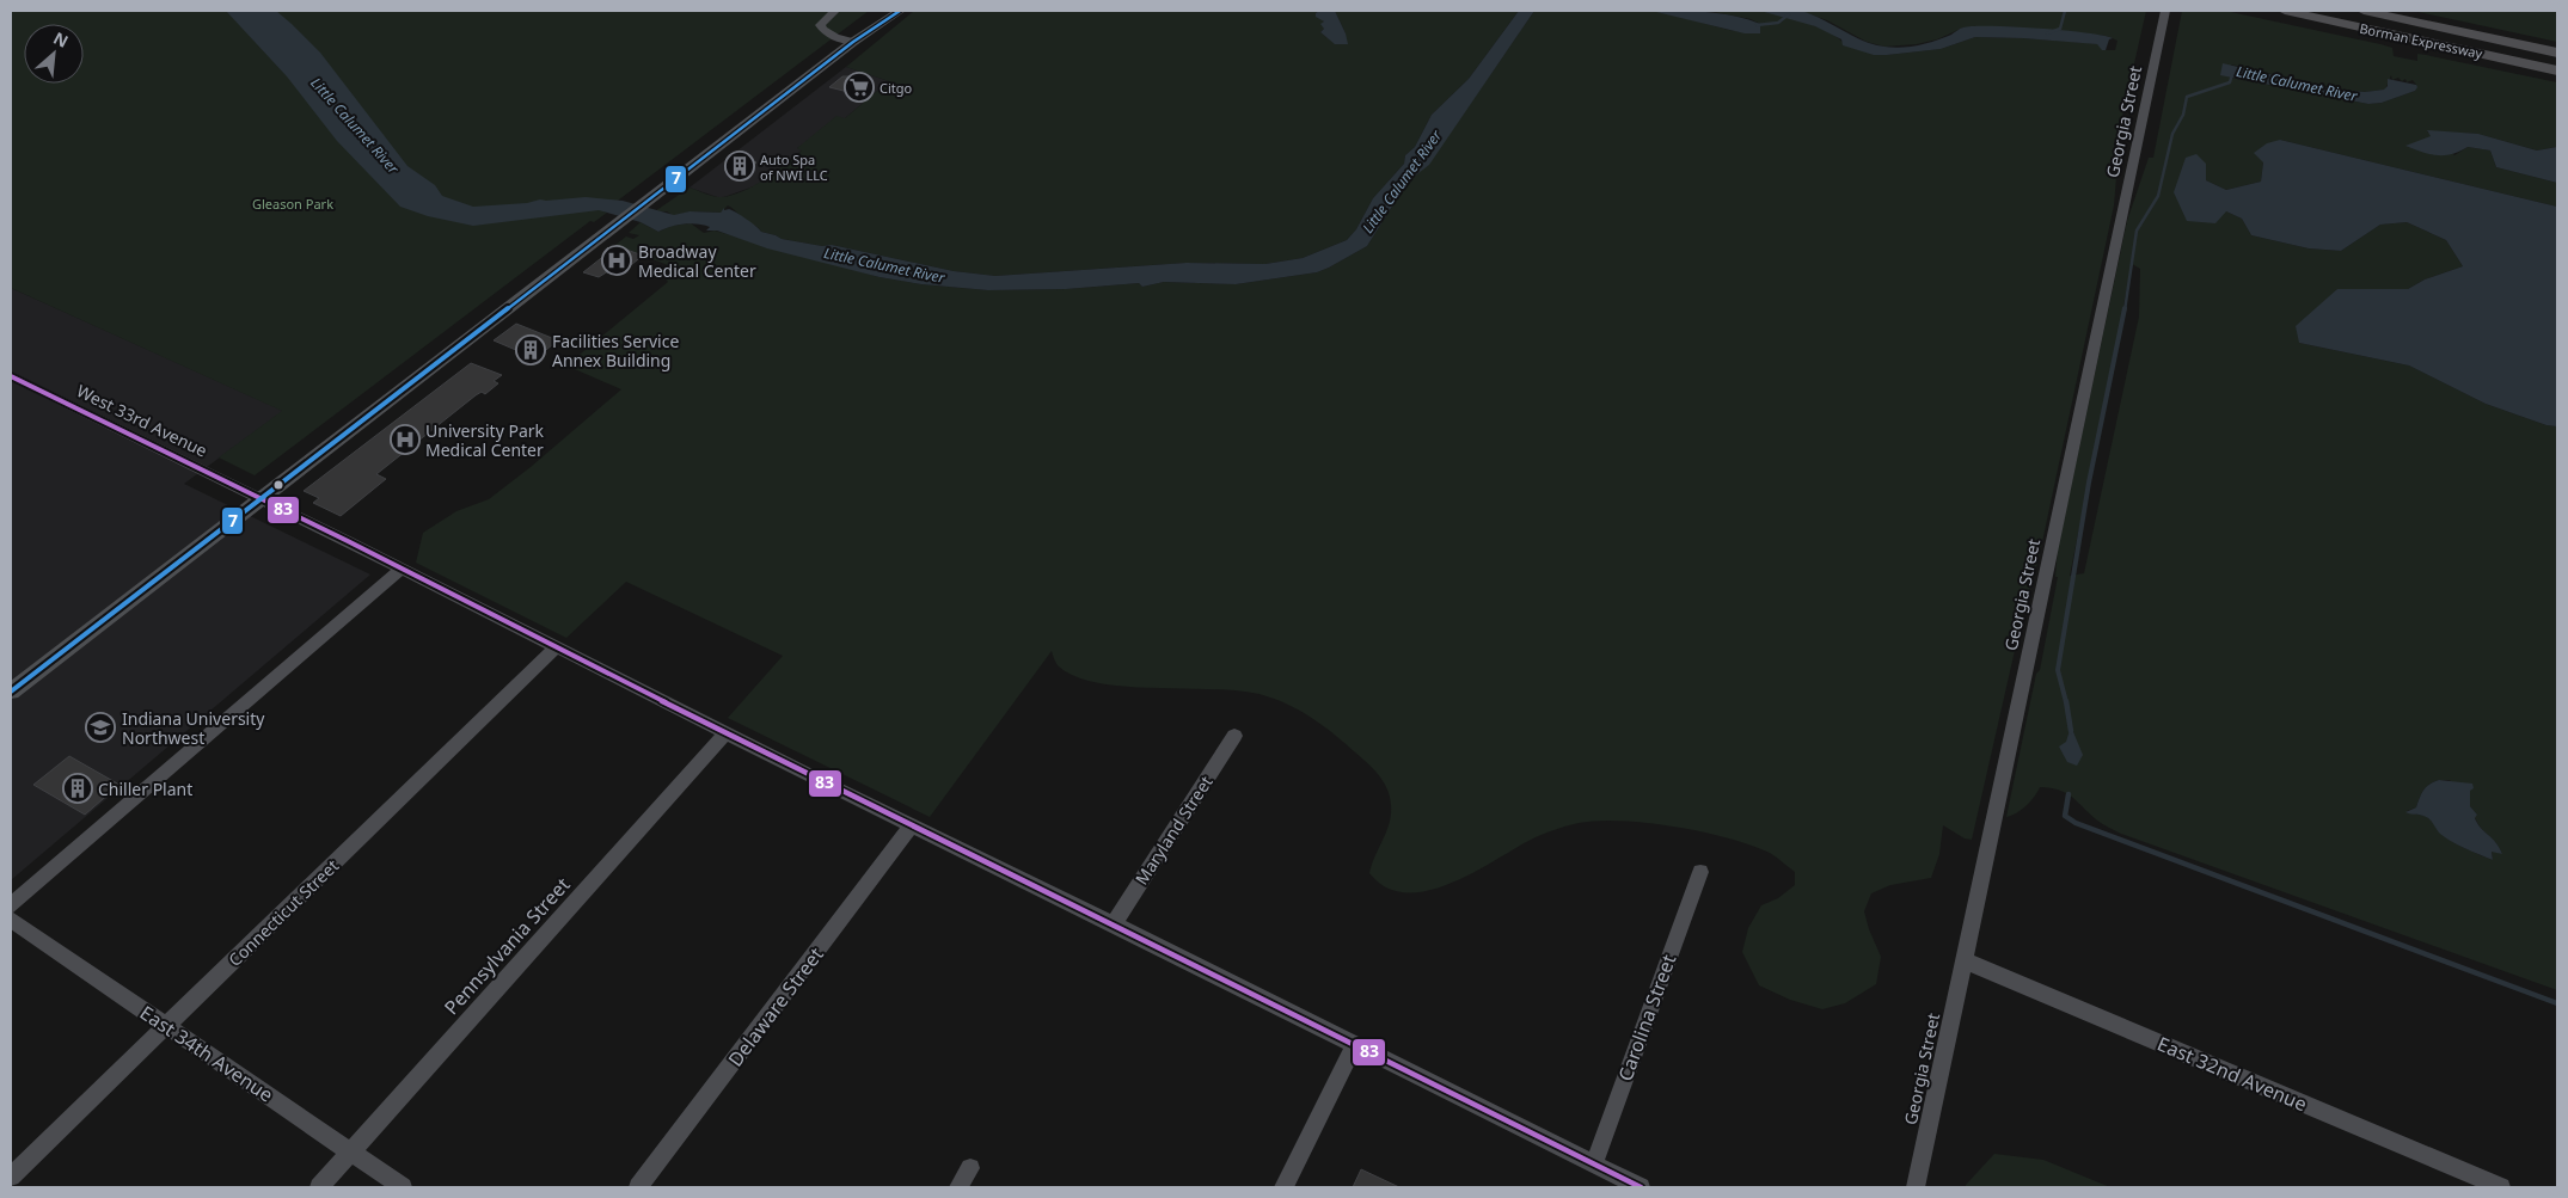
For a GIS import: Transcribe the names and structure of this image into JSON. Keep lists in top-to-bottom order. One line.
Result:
{"streets":{"highway":["Borman Expressway"],"street":["Georgia Street","West 33rd Avenue","Maryland Street","Connecticut Street","Pennsylvania Street","Delaware Street","Carolina Street","East 34th Avenue","East 32nd Avenue"]},"crossings":[["Georgia Street","East 32nd Avenue"],["West 33rd Avenue","Maryland Street"],["West 33rd Avenue","Connecticut Street"],["West 33rd Avenue","Pennsylvania Street"],["West 33rd Avenue","Delaware Street"],["West 33rd Avenue","Carolina Street"],["Connecticut Street","East 34th Avenue"],["Pennsylvania Street","East 34th Avenue"]],"water":["Little Calumet River"],"parks":["Gleason Park"],"places":{"supermarket":["Citgo"],"building":["Auto Spa of NWI LLC","Facilities Service Annex Building","Chiller Plant"],"hospital":["Broadway Medical Center","University Park Medical Center"],"school or university":["Indiana University Northwest"]},"lines":["transit line 7","transit line 83"],"north":"top right"}
